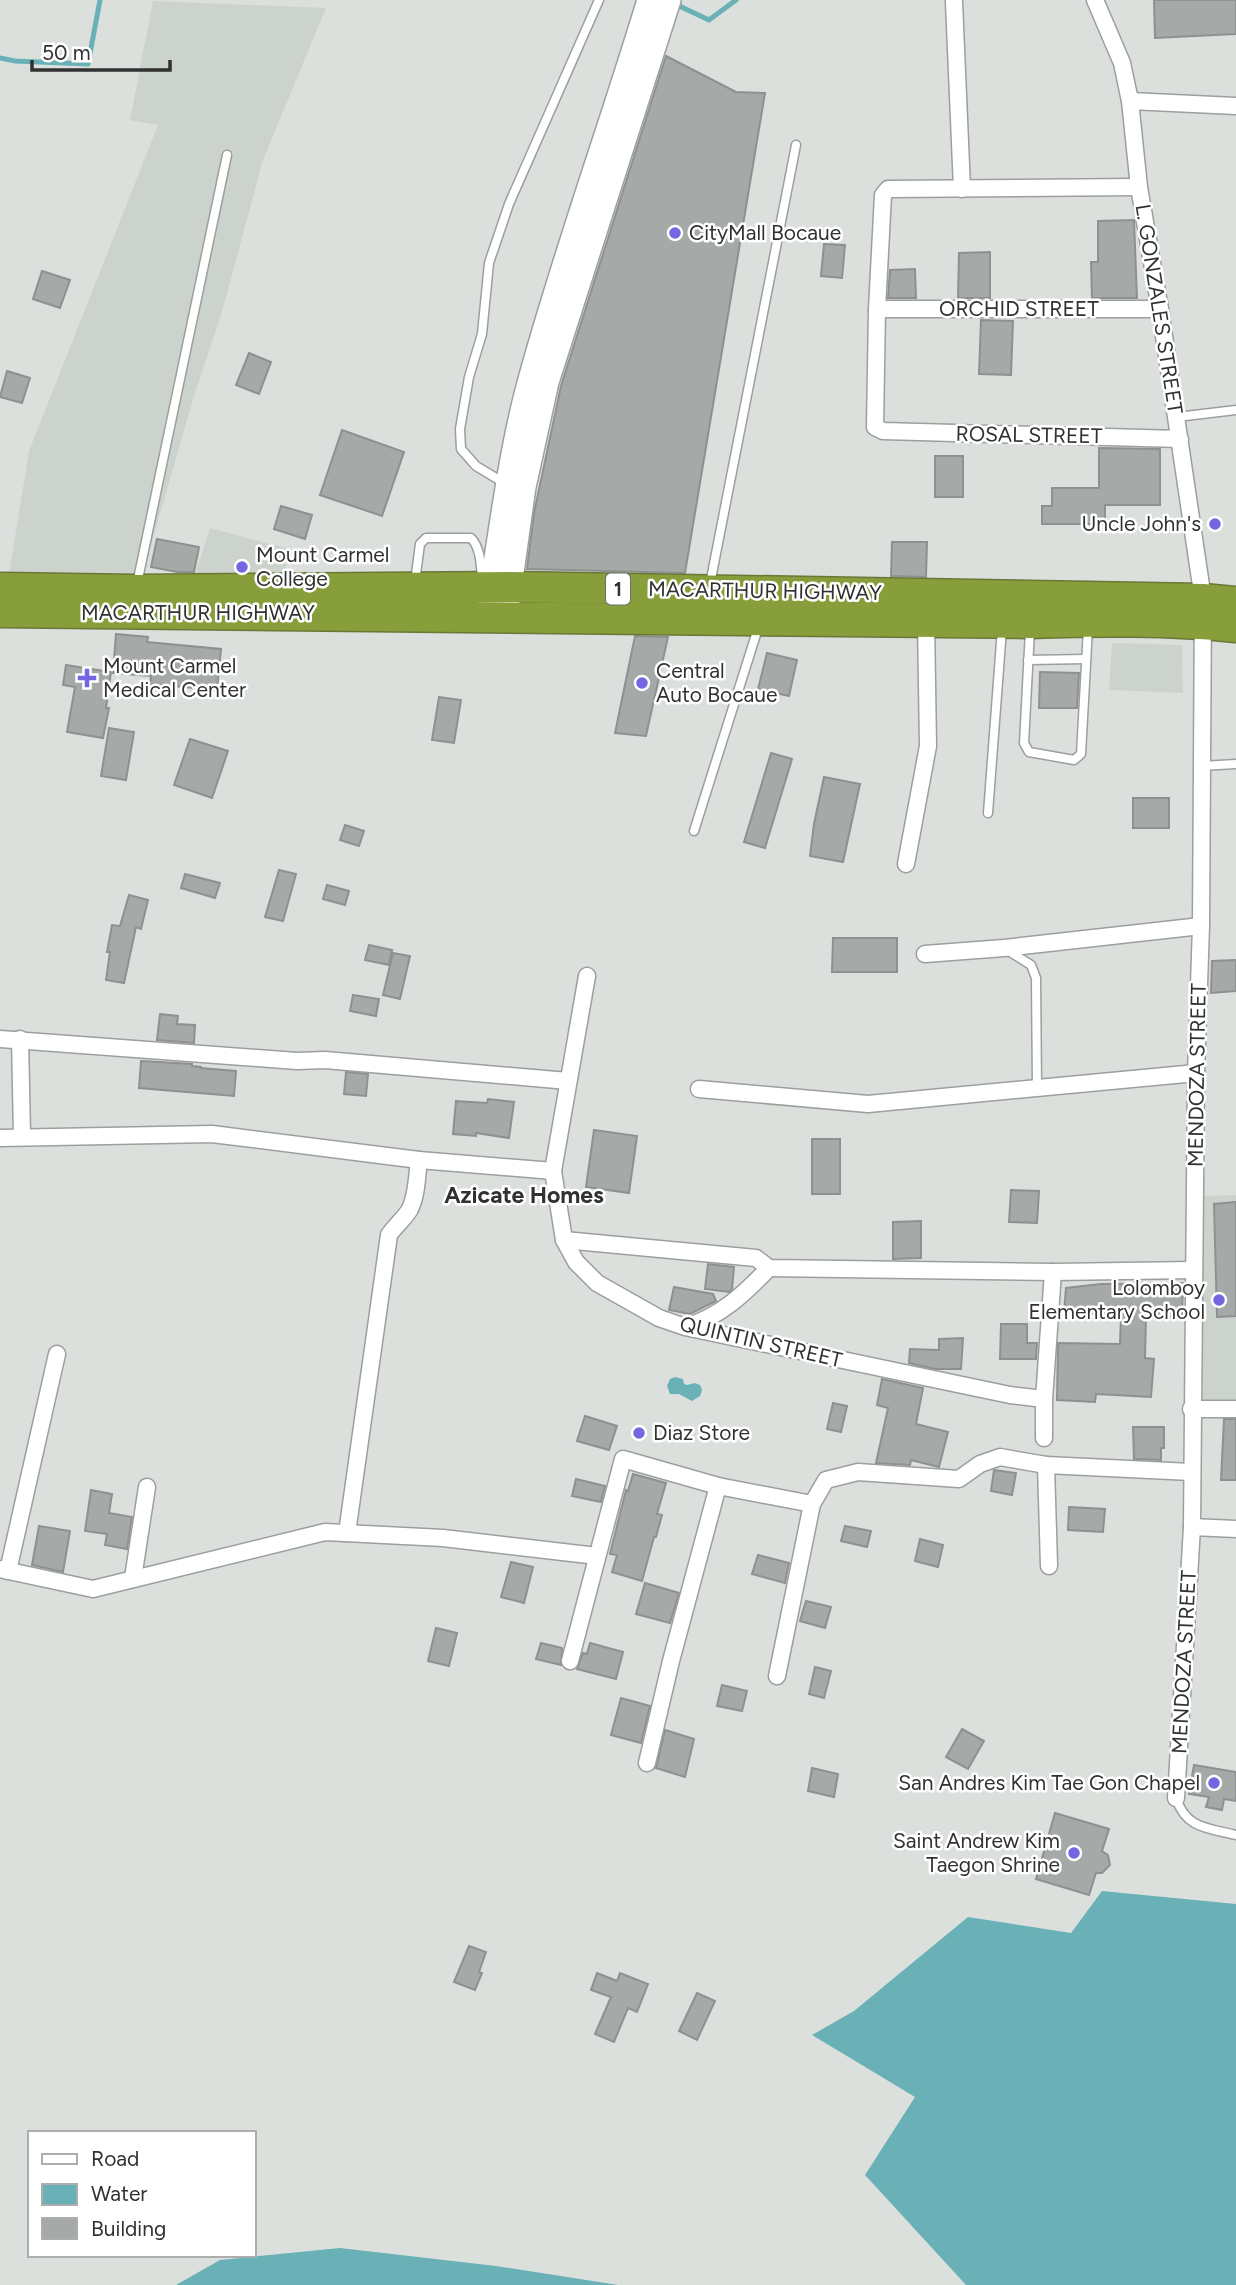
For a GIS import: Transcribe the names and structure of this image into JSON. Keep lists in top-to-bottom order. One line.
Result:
{"streets":{"highway":["1","MACARTHUR HIGHWAY"],"street":["ORCHID STREET","L. GONZALES STREET","ROSAL STREET","MENDOZA STREET","QUINTIN STREET"]},"crossings":[["ORCHID STREET","L. GONZALES STREET"],["ORCHID STREET","ROSAL STREET"],["L. GONZALES STREET","ROSAL STREET"],["L. GONZALES STREET","MACARTHUR HIGHWAY"],["L. GONZALES STREET","MENDOZA STREET"],["MACARTHUR HIGHWAY","MENDOZA STREET"]],"districts":["Azicate Homes"],"places":{"other":["CityMall Bocaue","Uncle John's","Mount Carmel College","Central Auto Bocaue","Lolomboy Elementary School","Diaz Store","San Andres Kim Tae Gon Chapel","Saint Andrew Kim Taegon Shrine"],"health":["Mount Carmel Medical Center"]},"legend":["Road","Water","Building"],"scale_bar":"50 m"}
